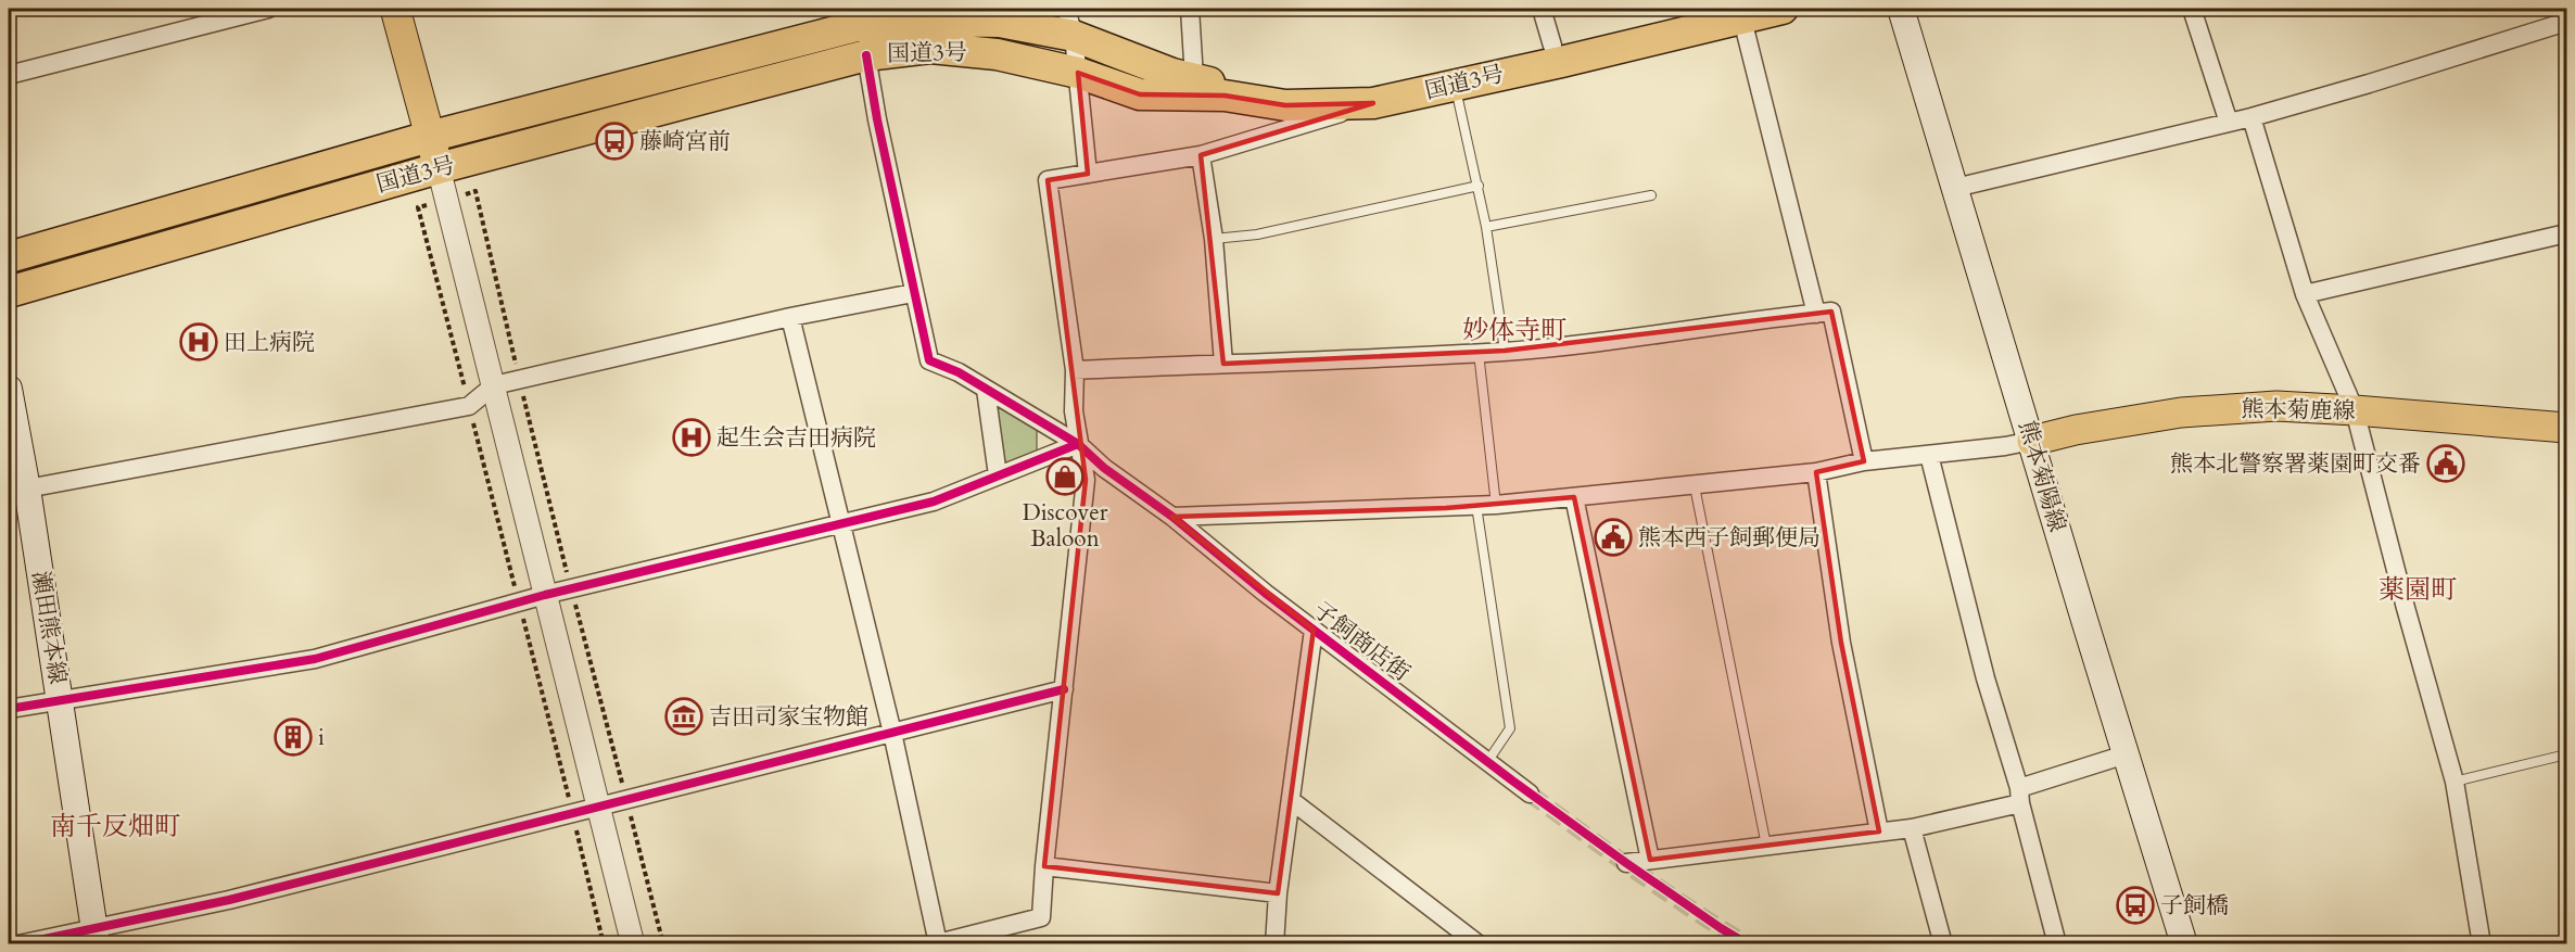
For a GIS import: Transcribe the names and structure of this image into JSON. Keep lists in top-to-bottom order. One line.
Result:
{"streets":{"highway":["国道3号"],"main road":["熊本菊鹿線","熊本菊陽線","瀬田熊本線"],"street":["子飼商店街"]},"crossings":[["国道3号","子飼商店街"],["熊本菊鹿線","熊本菊陽線"]],"districts":["妙体寺町","薬園町","南千反畑町"],"places":{"bus stop":["藤崎宮前","子飼橋"],"hospital":["田上病院","起生会吉田病院"],"public building":["熊本北警察署薬園町交番","熊本西子飼郵便局"],"shop":["Discover Baloon"],"museum":["吉田司家宝物館"],"building":["i"]}}
